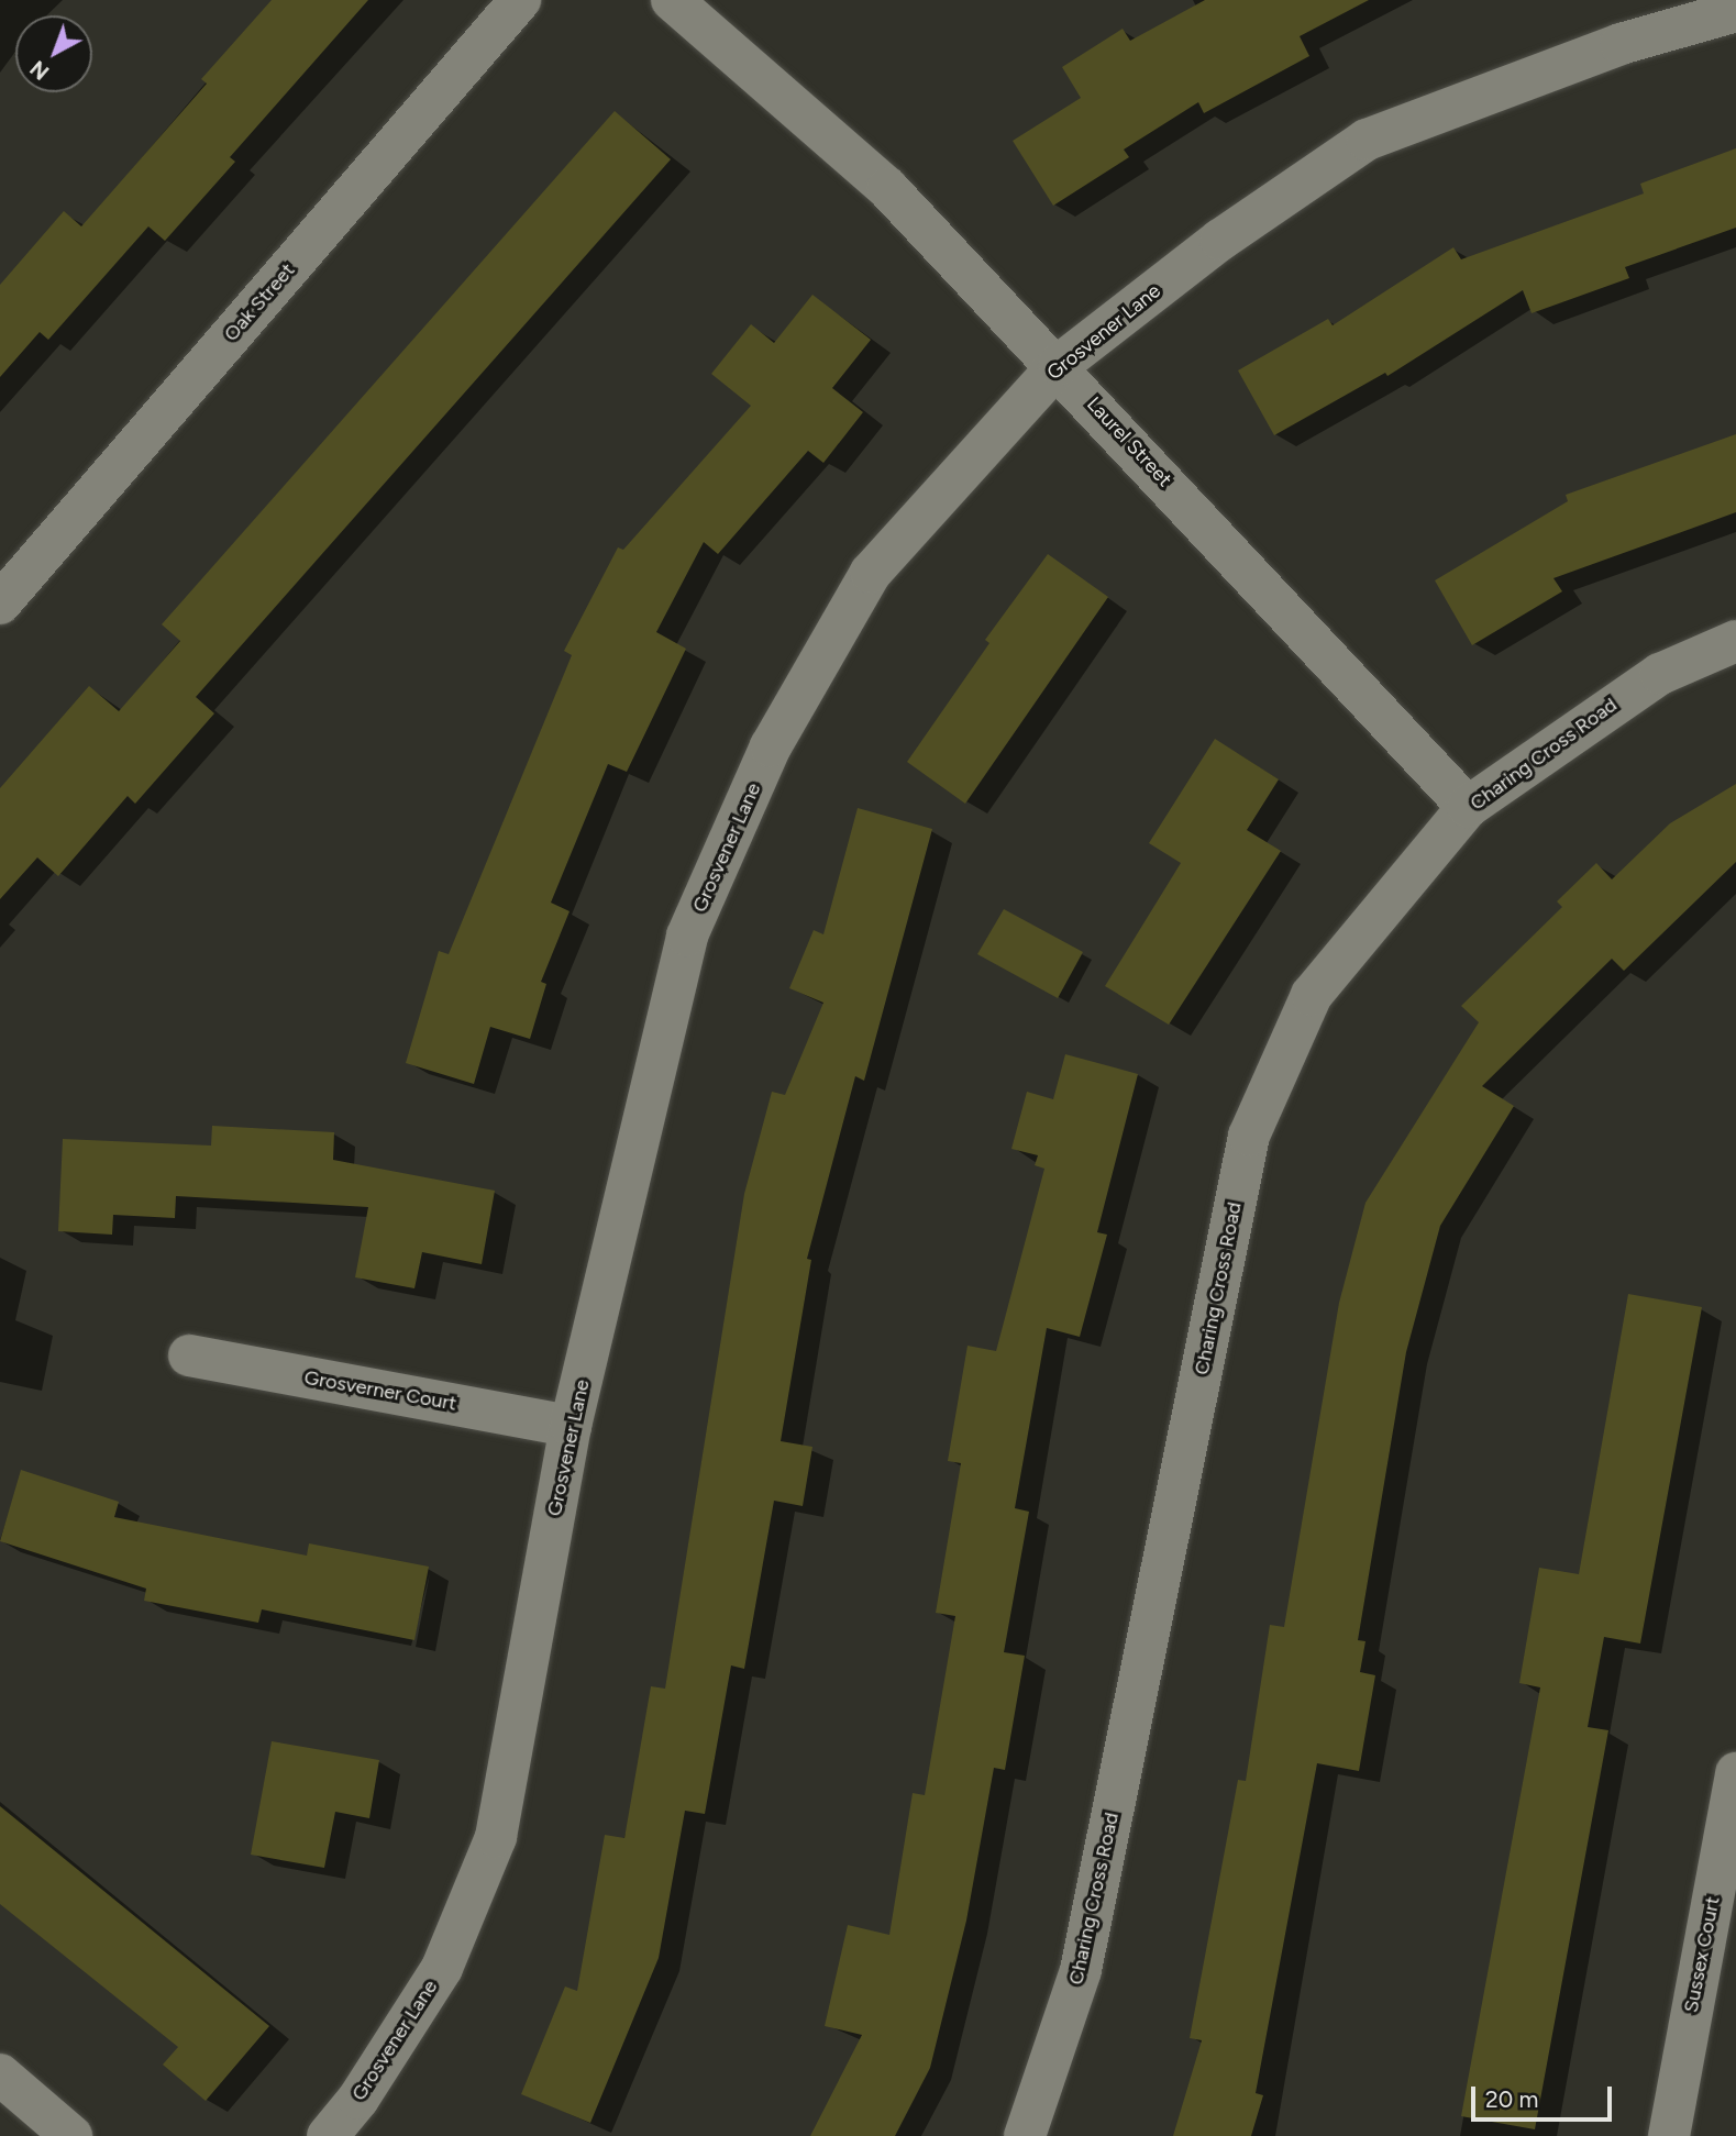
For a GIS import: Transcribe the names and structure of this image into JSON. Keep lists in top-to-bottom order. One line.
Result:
{"streets":{"street":["Oak Street","Grosvener Lane","Laurel Street","Charing Cross Road","Grosverner Court","Sussex Court"]},"crossings":[["Grosvener Lane","Laurel Street"],["Grosvener Lane","Grosverner Court"],["Laurel Street","Charing Cross Road"]],"scale_bar":"20 m","north":"bottom left"}
